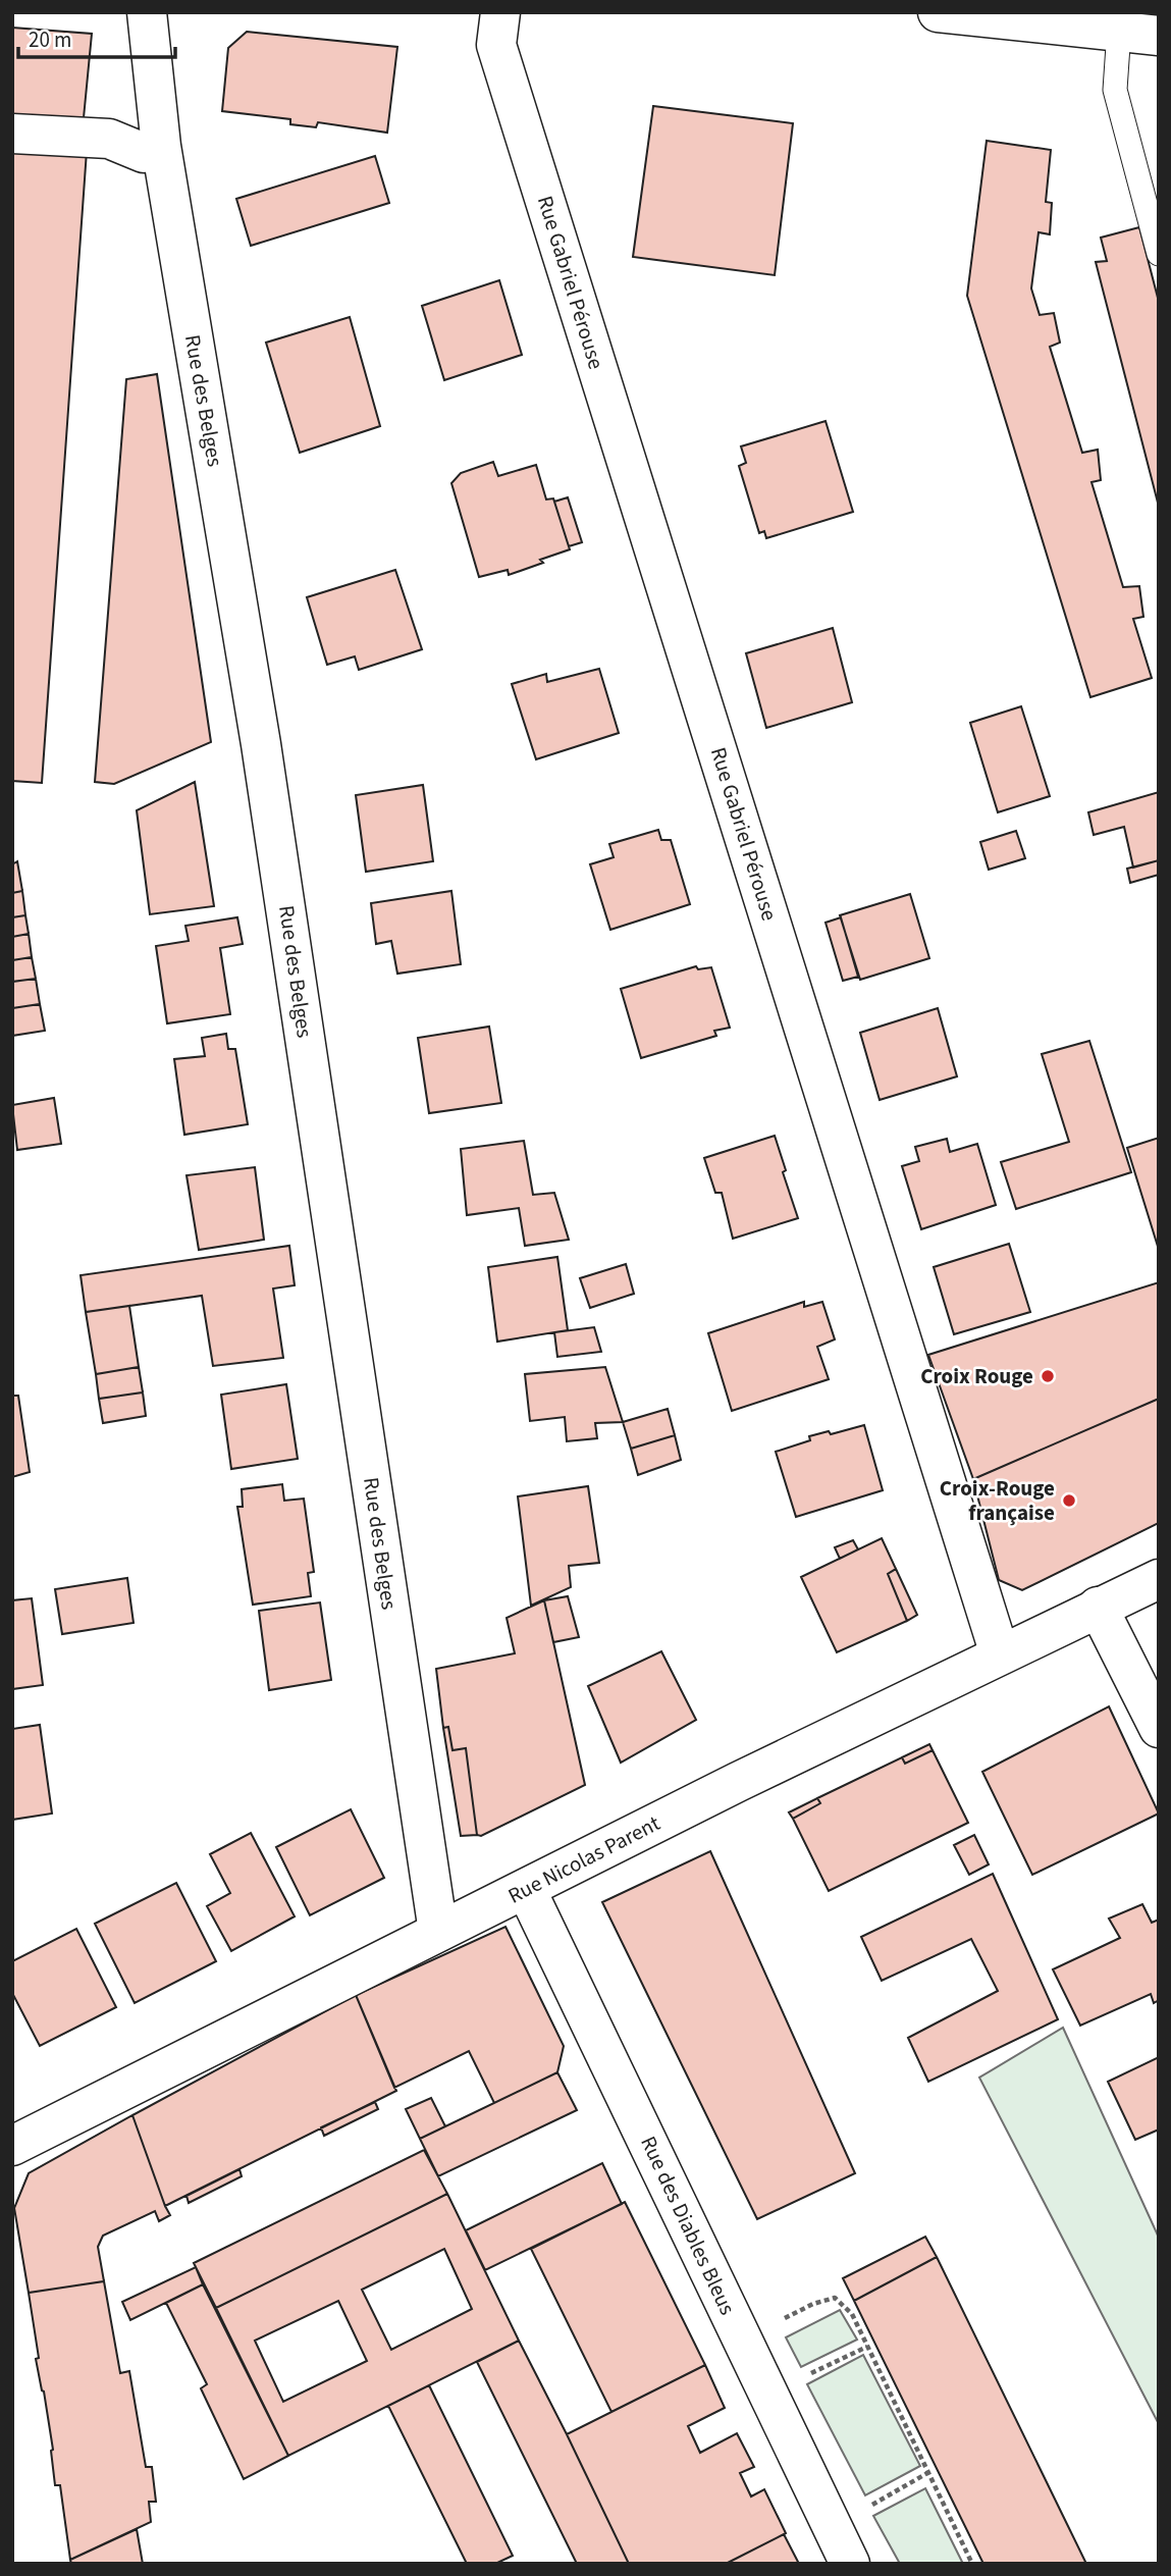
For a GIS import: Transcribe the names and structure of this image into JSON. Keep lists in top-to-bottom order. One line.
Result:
{"streets":{"street":["Rue Gabriel Pérouse","Rue des Belges","Rue Nicolas Parent","Rue des Diables Bleus"]},"crossings":[["Rue Gabriel Pérouse","Rue Nicolas Parent"],["Rue des Belges","Rue Nicolas Parent"],["Rue Nicolas Parent","Rue des Diables Bleus"]],"places":["Croix Rouge","Croix-Rouge française"],"scale_bar":"20 m"}
